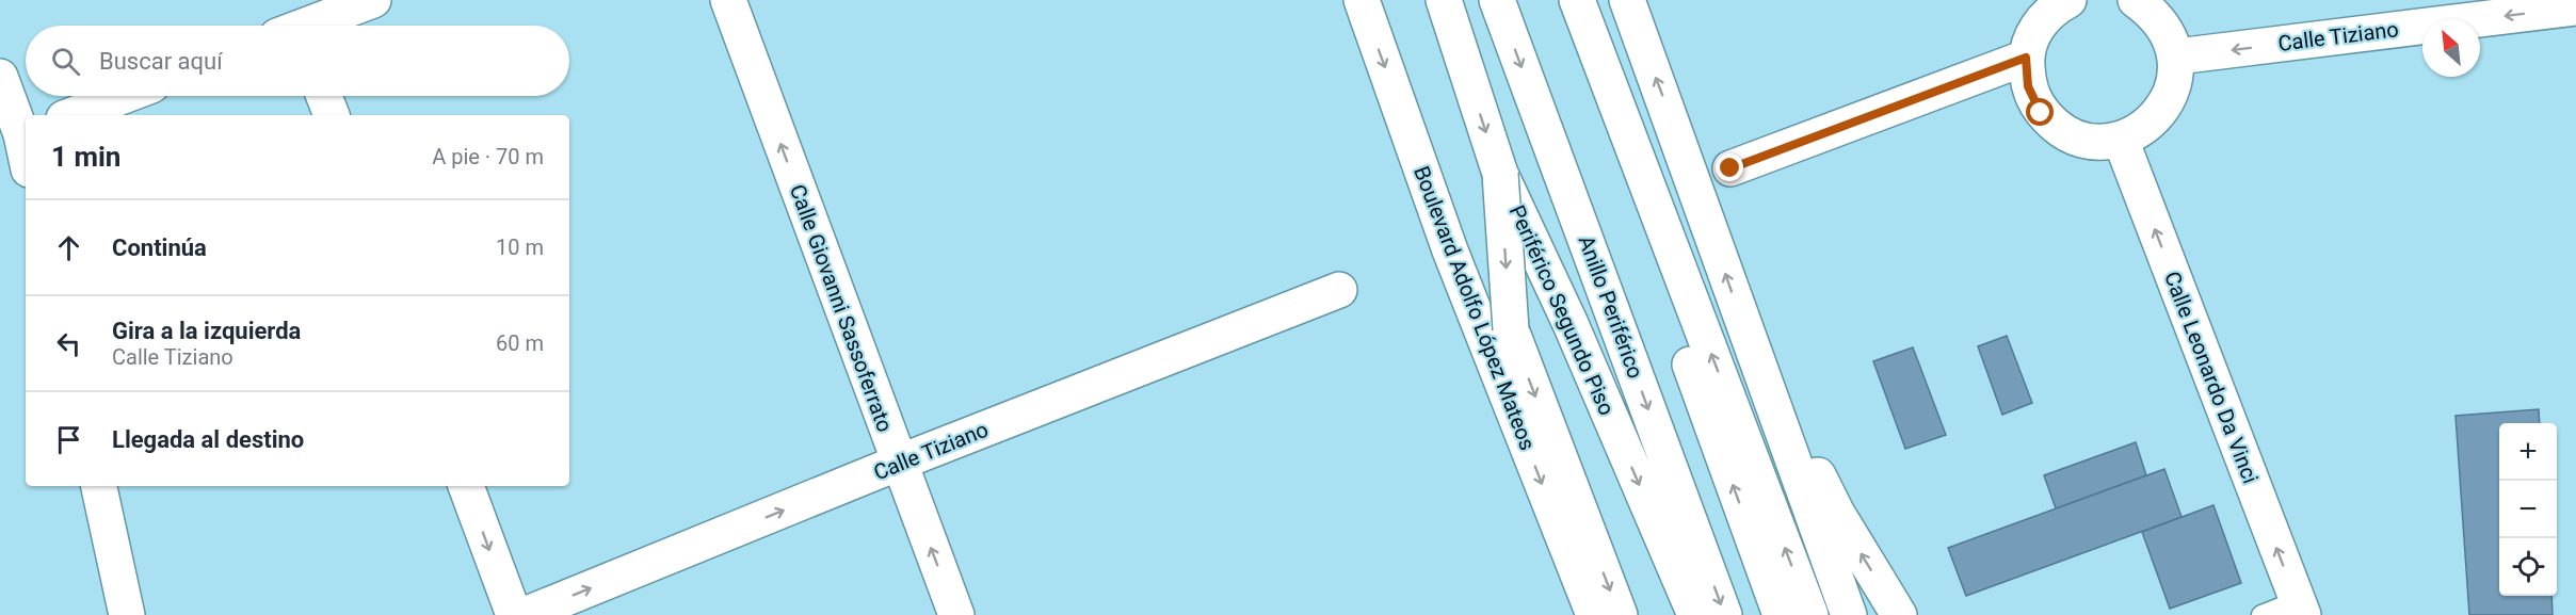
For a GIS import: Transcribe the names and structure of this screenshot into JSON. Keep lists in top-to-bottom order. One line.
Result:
{"streets":{"main road":["Calle Tiziano","Anillo Periférico","Calle Giovanni Sassoferrato","Boulevard Adolfo López Mateos","Periférico Segundo Piso","Calle Leonardo Da Vinci"]},"crossings":[["Calle Tiziano","Calle Giovanni Sassoferrato"]],"one_way":["Calle Giovanni Sassoferrato","Calle Leonardo Da Vinci"],"north":"top left","page":{"search":"Buscar aquí","heading":["1 min","A pie · 70 m"],"list":[["Continúa","10 m"],["Gira a la izquierda","Calle Tiziano","60 m"],"Llegada al destino"],"map_buttons":["+","−"]}}
